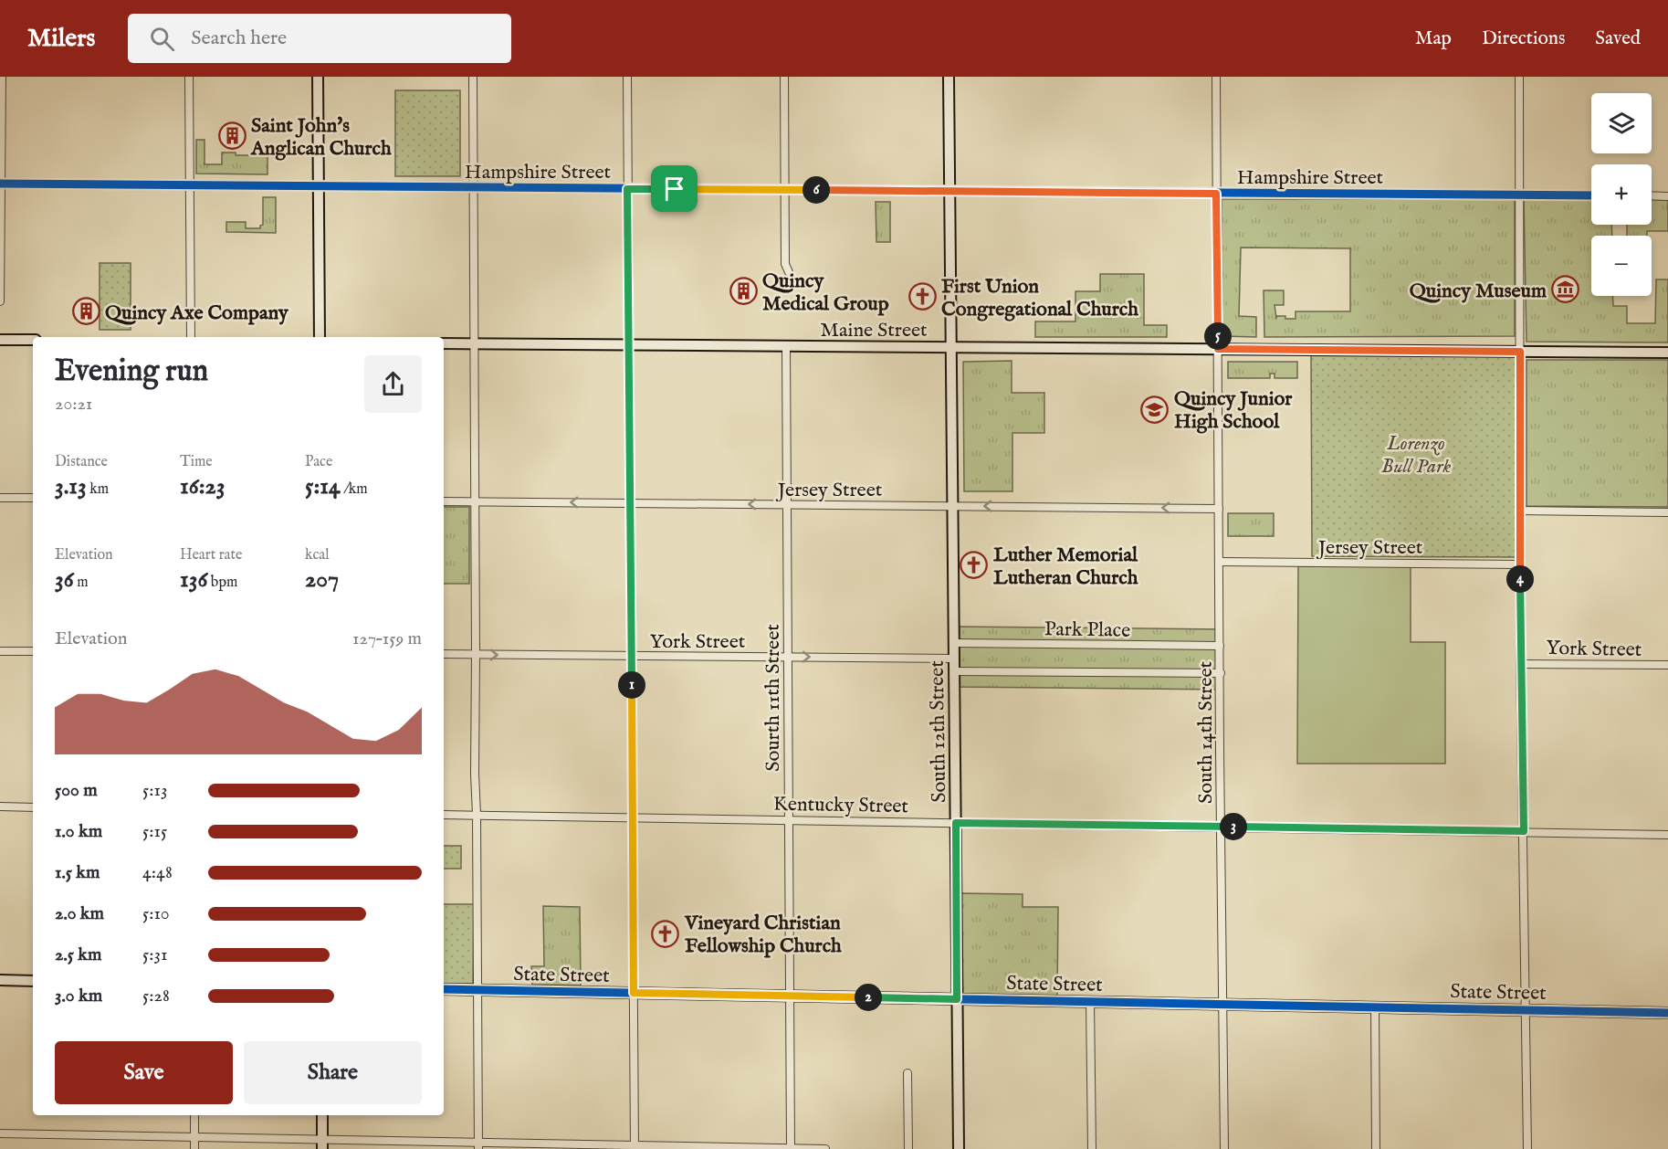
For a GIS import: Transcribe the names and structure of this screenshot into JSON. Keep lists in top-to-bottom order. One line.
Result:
{"streets":{"street":["Hampshire Street","Maine Street","Jersey Street","Park Place","York Street","Sourth 11th Street","South 12th Street","South 14th Street","Kentucky Street","State Street"]},"crossings":[["Hampshire Street","South 12th Street"],["Hampshire Street","South 14th Street"],["Maine Street","Sourth 11th Street"],["Maine Street","South 12th Street"],["Maine Street","South 14th Street"],["Jersey Street","Sourth 11th Street"],["Jersey Street","South 12th Street"],["Jersey Street","South 14th Street"],["Park Place","South 12th Street"],["Park Place","South 14th Street"],["York Street","Sourth 11th Street"],["York Street","South 12th Street"],["Sourth 11th Street","Kentucky Street"],["Sourth 11th Street","State Street"],["South 12th Street","Kentucky Street"],["South 12th Street","State Street"],["South 14th Street","Kentucky Street"],["South 14th Street","State Street"]],"one_way":["Jersey Street","York Street"],"parks":["Lorenzo Bull Park"],"places":{"building":["Saint John's Anglican Church","Quincy Medical Group","Quincy Axe Company"],"museum":["Quincy Museum"],"church":["First Union Congregational Church","Luther Memorial Lutheran Church","Vineyard Christian Fellowship Church"],"school or university":["Quincy Junior High School"]},"page":{"header":"Milers","search":"Search here","nav":["Map","Directions","Saved"],"map_buttons":["+","−"],"pins":["6","5","4","1","3","2"],"heading":["Evening run","20:21"],"stats":[["Distance","3.13 km"],["Time","16:23"],["Pace","5:14 /km"],["Elevation","36 m"],["Heart rate","136 bpm"],["kcal","207"]],"chart":["Elevation","127–159 m"],"list":[{"name":"500 m","note":"5:13"},{"name":"1.0 km","note":"5:15"},{"name":"1.5 km","note":"4:48"},{"name":"2.0 km","note":"5:10"},{"name":"2.5 km","note":"5:31"},{"name":"3.0 km","note":"5:28"}],"buttons":["Save","Share"]}}
